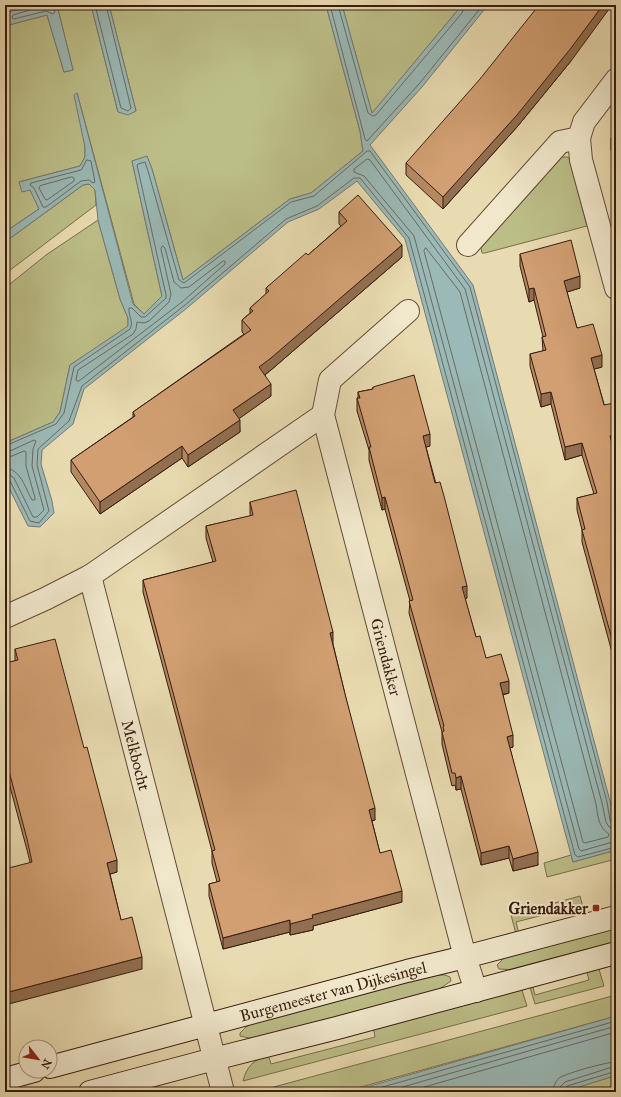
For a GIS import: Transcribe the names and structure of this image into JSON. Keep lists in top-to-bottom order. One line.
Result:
{"streets":{"street":["Griendakker","Melkbocht","Burgemeester van Dijkesingel"]},"crossings":[["Griendakker","Burgemeester van Dijkesingel"],["Melkbocht","Burgemeester van Dijkesingel"]],"places":{"transit":["Griendakker"]},"north":"bottom right"}
